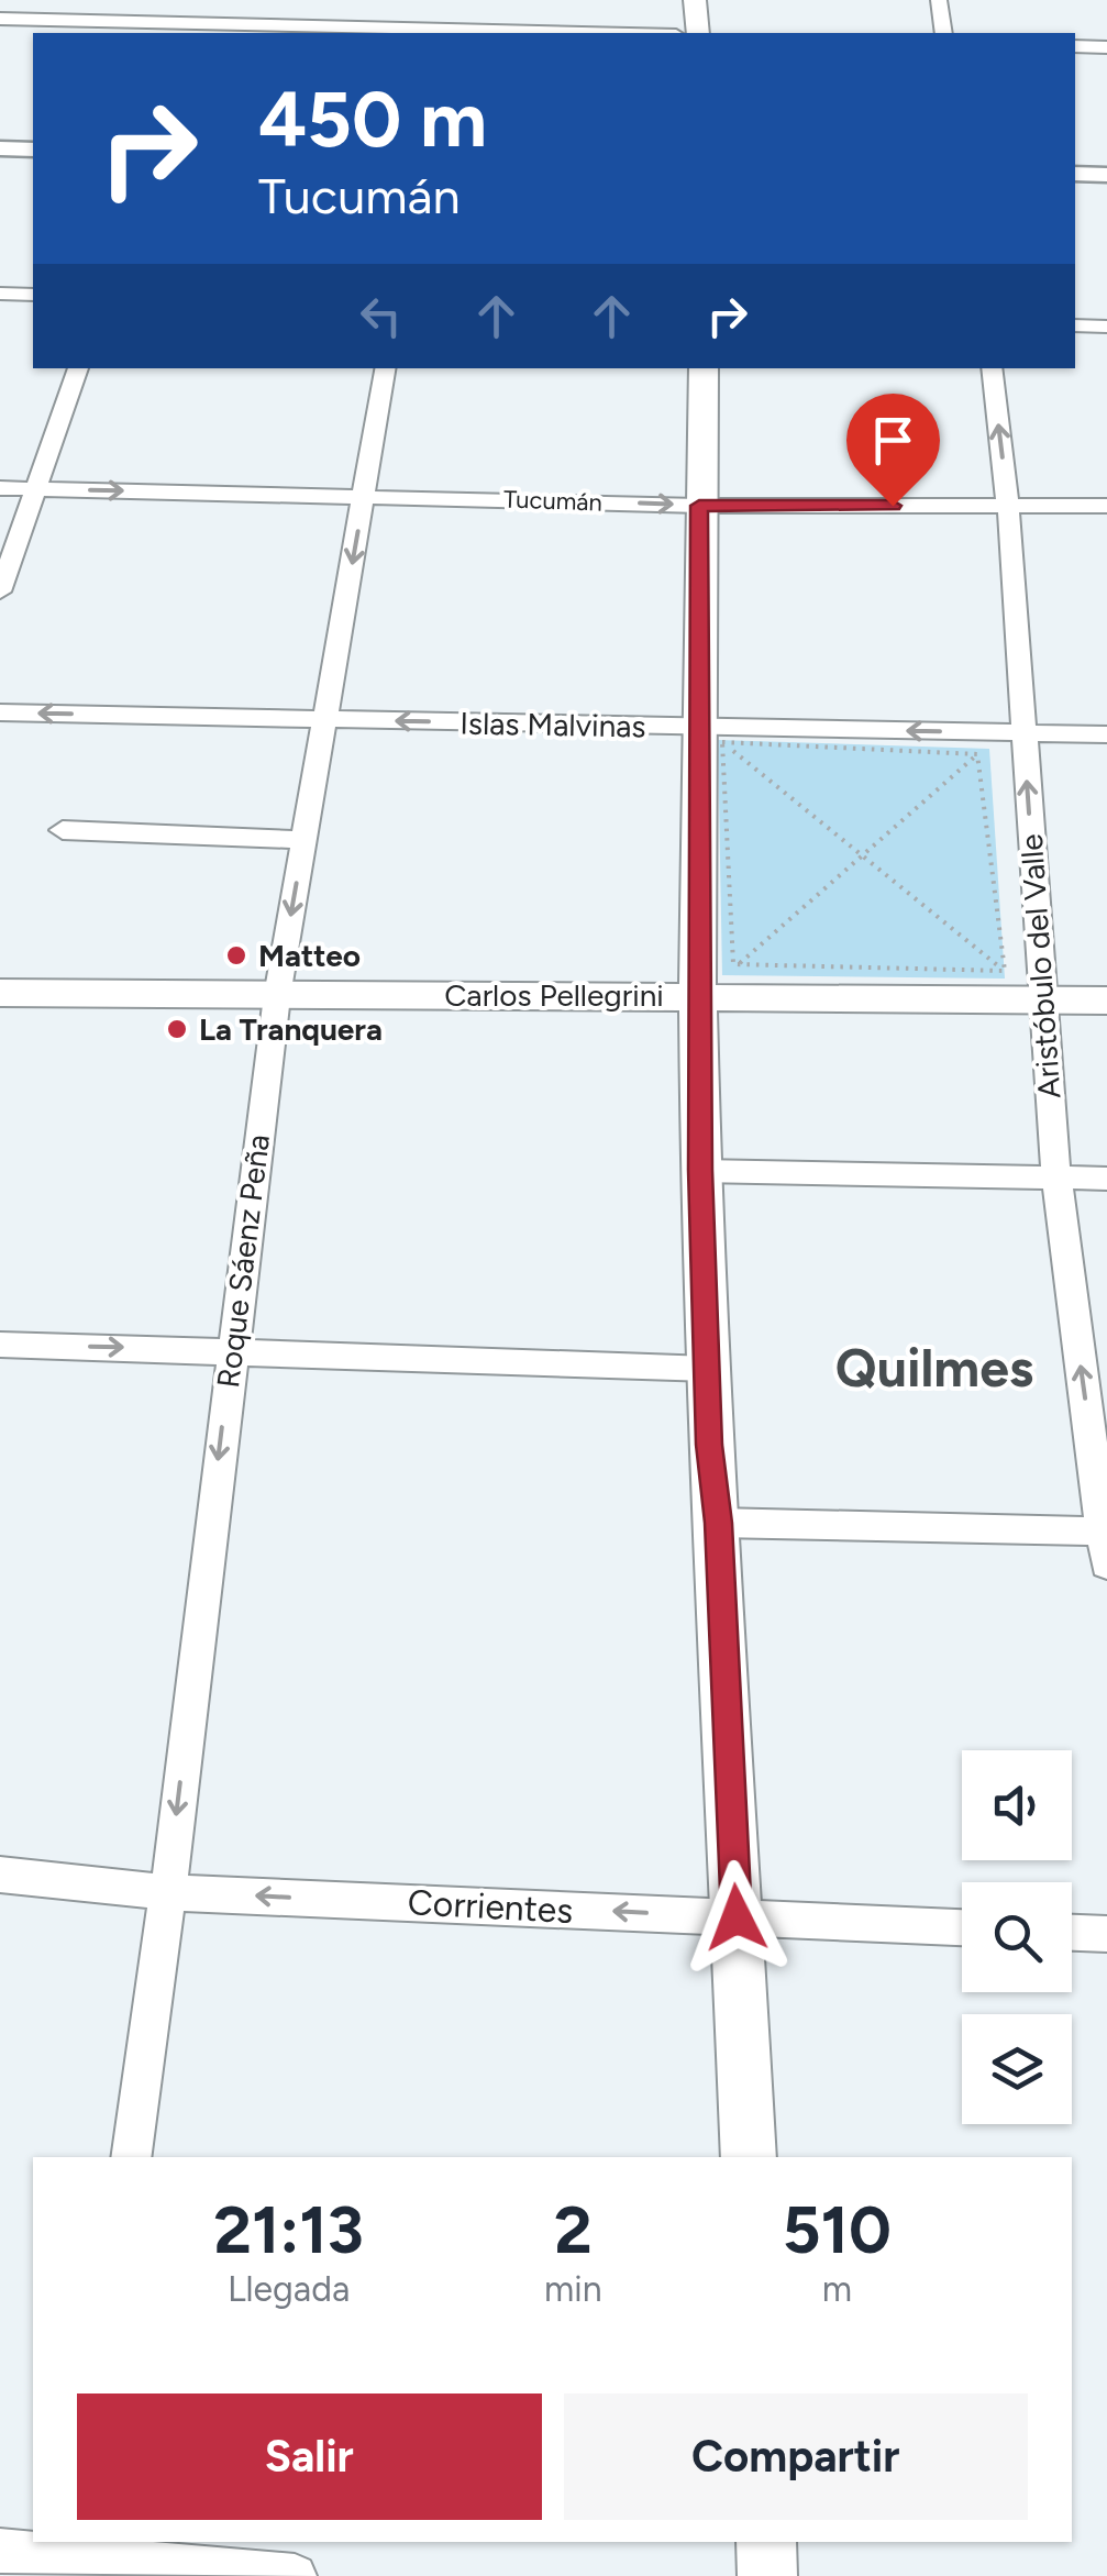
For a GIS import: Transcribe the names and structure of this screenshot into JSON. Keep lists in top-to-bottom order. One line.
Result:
{"streets":{"main road":["Carlos Pellegrini"],"street":["Tucumán","Islas Malvinas","Aristóbulo del Valle","Roque Sáenz Peña","Corrientes"]},"crossings":[["Tucumán","Aristóbulo del Valle"],["Tucumán","Roque Sáenz Peña"],["Islas Malvinas","Aristóbulo del Valle"],["Islas Malvinas","Roque Sáenz Peña"],["Aristóbulo del Valle","Carlos Pellegrini"],["Carlos Pellegrini","Roque Sáenz Peña"],["Roque Sáenz Peña","Corrientes"]],"one_way":["Tucumán","Islas Malvinas","Aristóbulo del Valle","Roque Sáenz Peña","Corrientes"],"districts":["Quilmes"],"places":["Matteo","La Tranquera"],"page":{"turn":["450 m","Tucumán"],"eta":["21:13","Llegada","2","min","510","m"],"buttons":["Salir","Compartir"]}}
